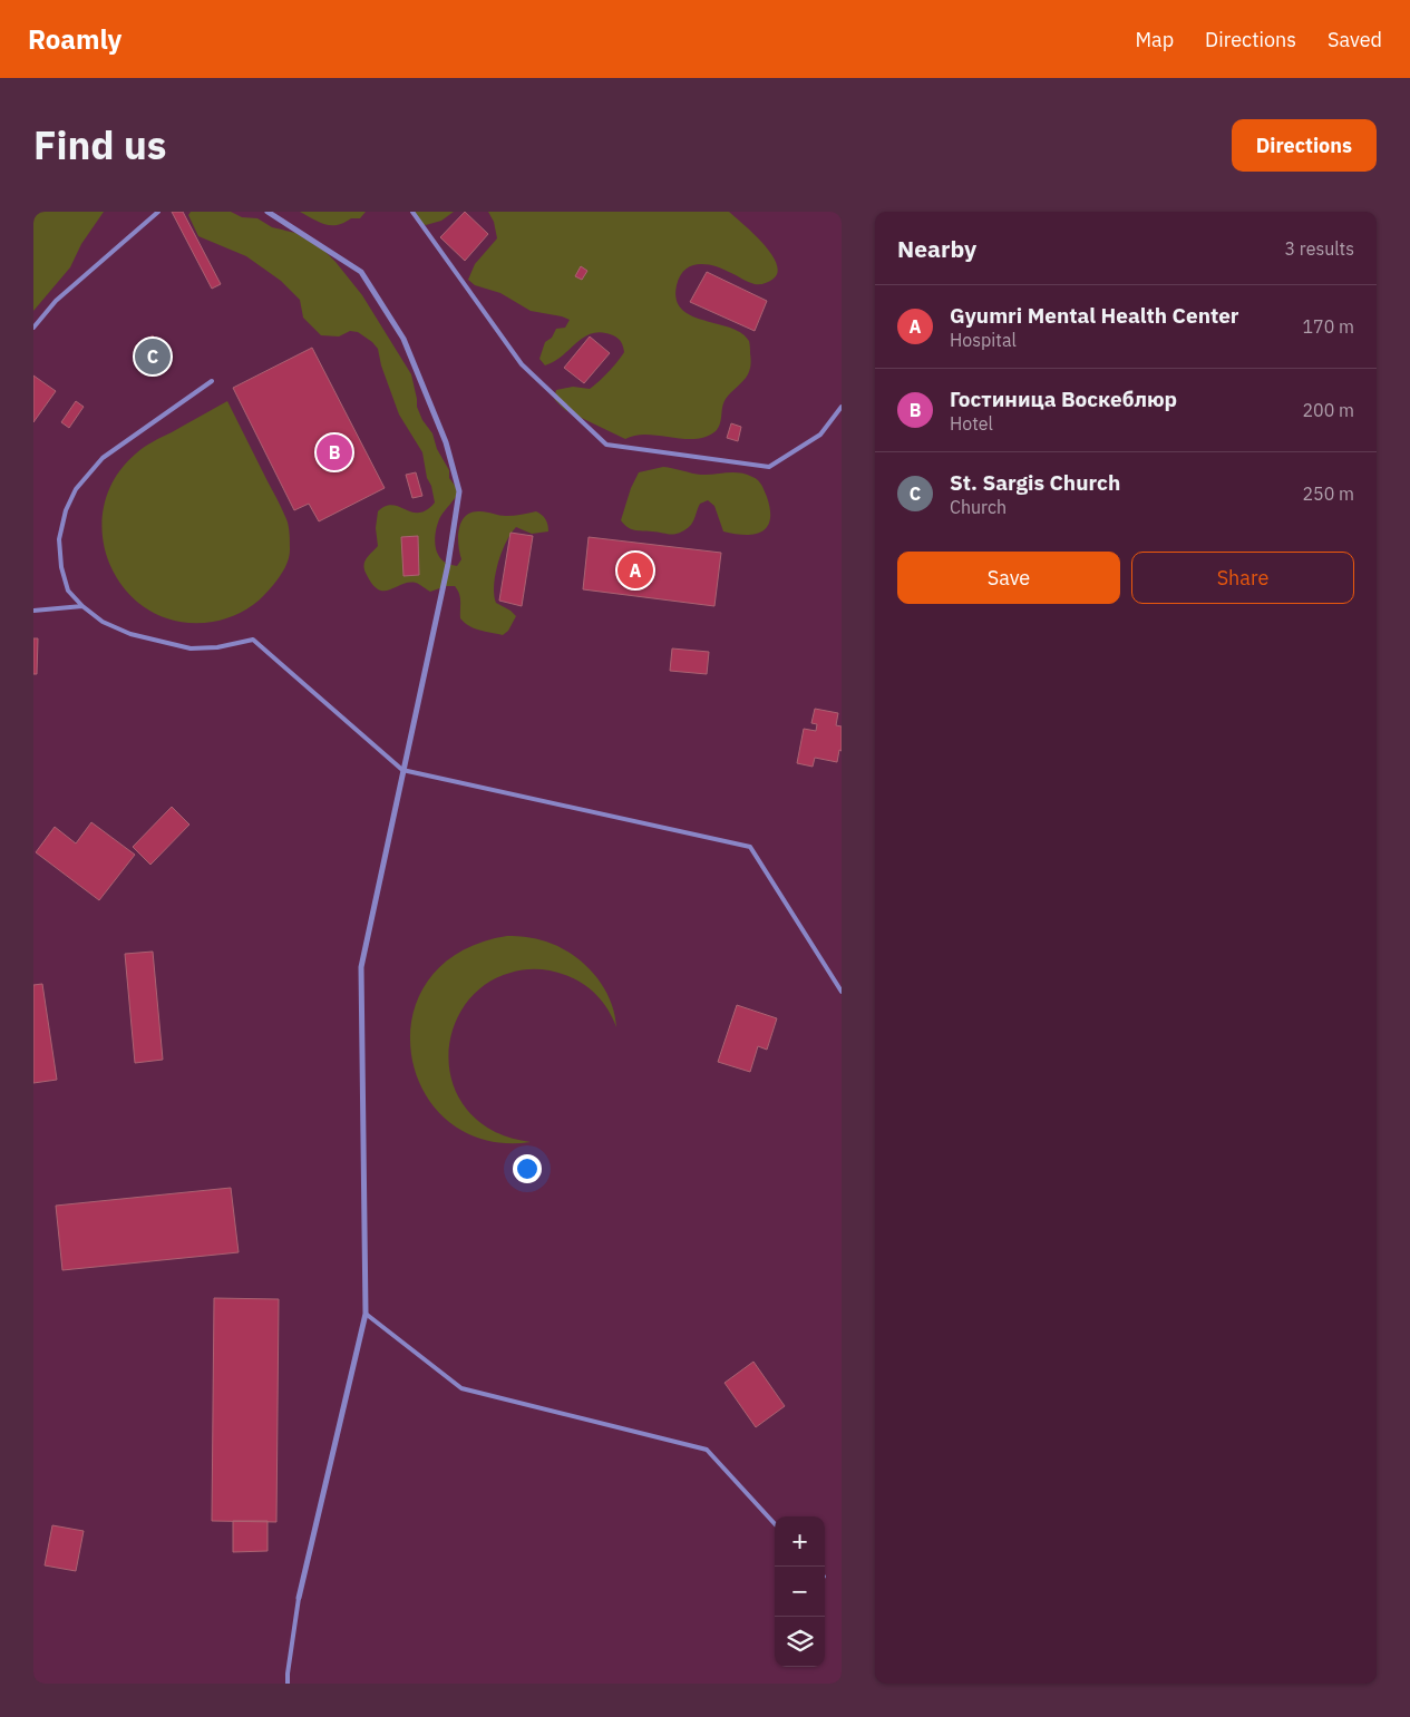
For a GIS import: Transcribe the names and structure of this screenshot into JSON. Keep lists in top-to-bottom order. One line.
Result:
{"page":{"header":"Roamly","nav":["Map","Directions","Saved"],"title":"Find us","buttons":["Directions",["Save","Share"]],"heading":["Nearby","3 results"],"list":[{"mark":"A","name":"Gyumri Mental Health Center","note":"Hospital","value":"170 m"},{"mark":"B","name":"Гостиница Воскеблюр","note":"Hotel","value":"200 m"},{"mark":"C","name":"St. Sargis Church","note":"Church","value":"250 m"}],"pins":["C","B","A"],"map_buttons":["+","−"]}}
